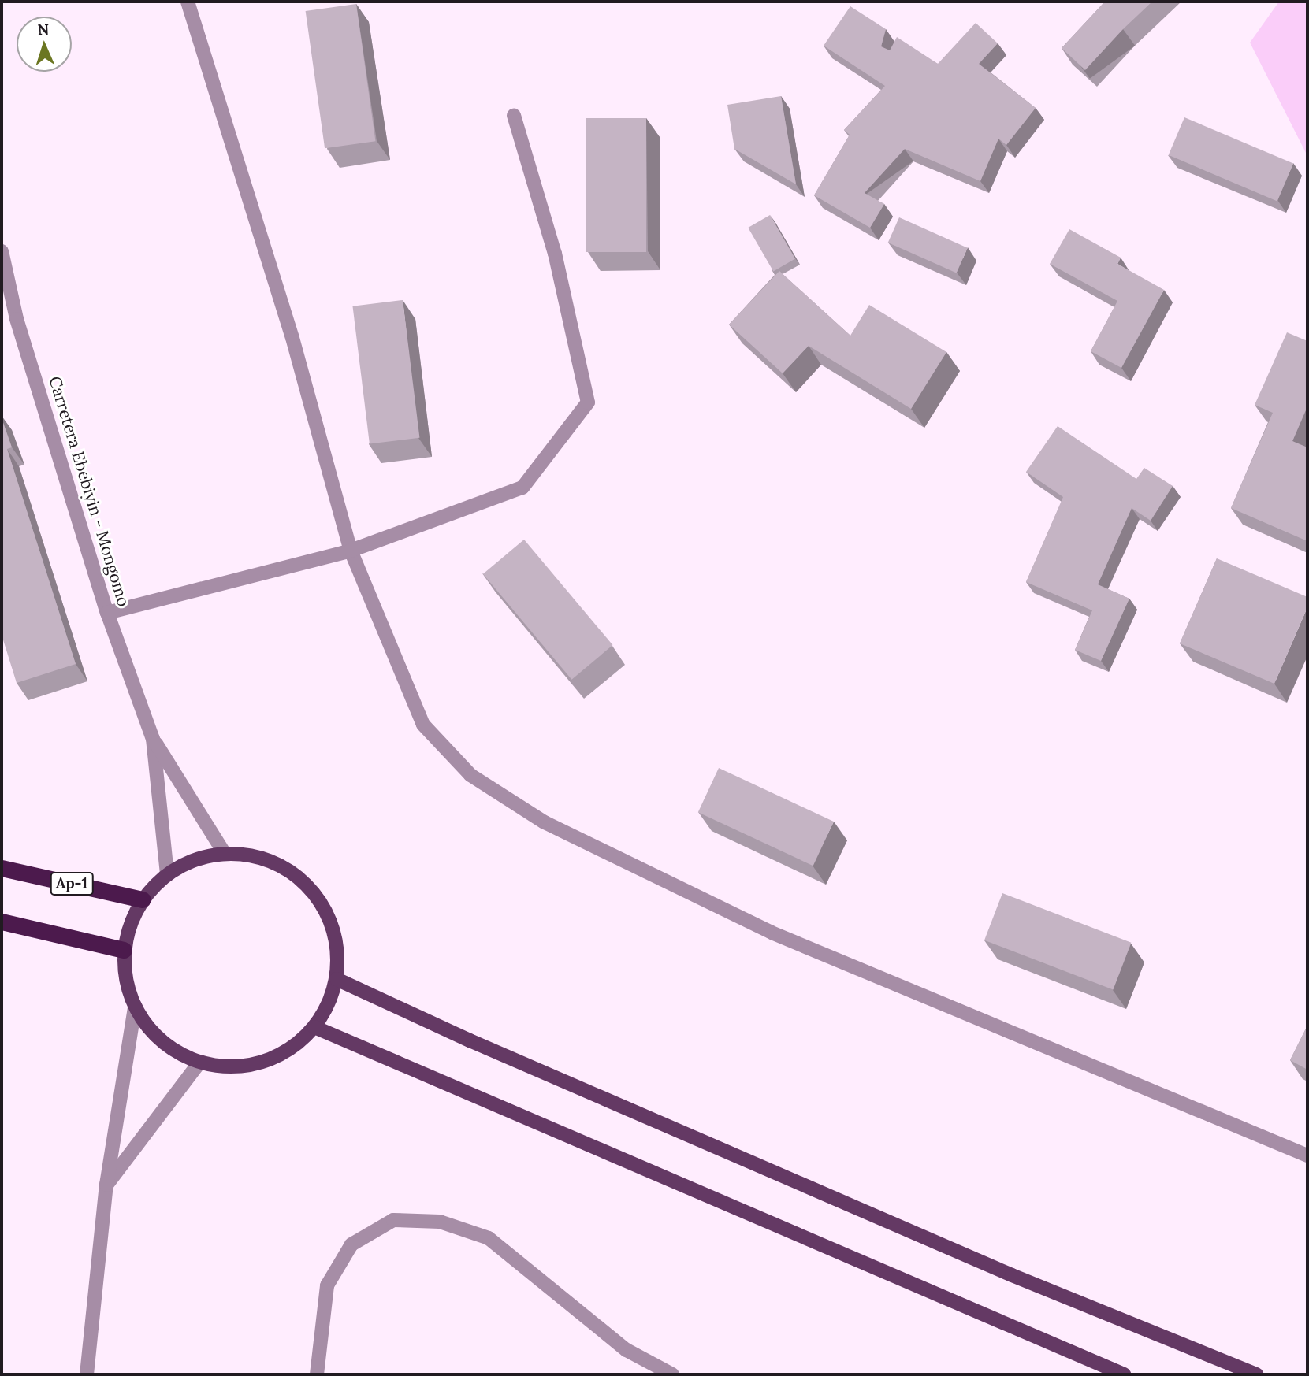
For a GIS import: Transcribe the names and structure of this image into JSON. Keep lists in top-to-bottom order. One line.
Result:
{"streets":{"highway":["Ap-1"],"street":["Carretera Ebebiyin - Mongomo"]},"north":"top"}
